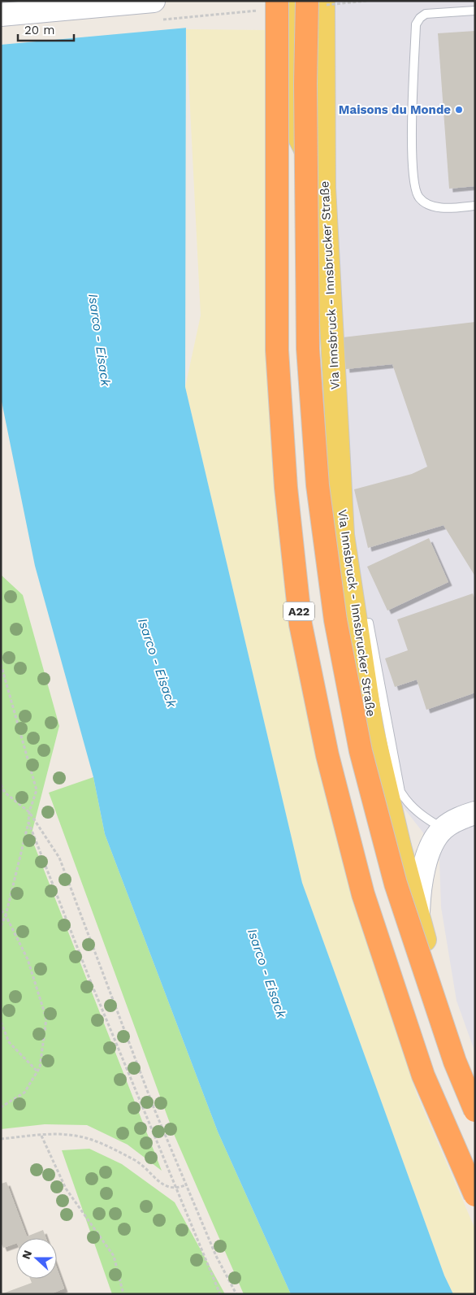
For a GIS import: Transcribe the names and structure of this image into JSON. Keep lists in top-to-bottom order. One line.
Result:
{"streets":{"highway":["A22"],"main road":["Via Innsbruck - Innsbrucker Straße"]},"water":["Isarco - Eisack"],"places":["Maisons du Monde"],"scale_bar":"20 m","north":"left"}
